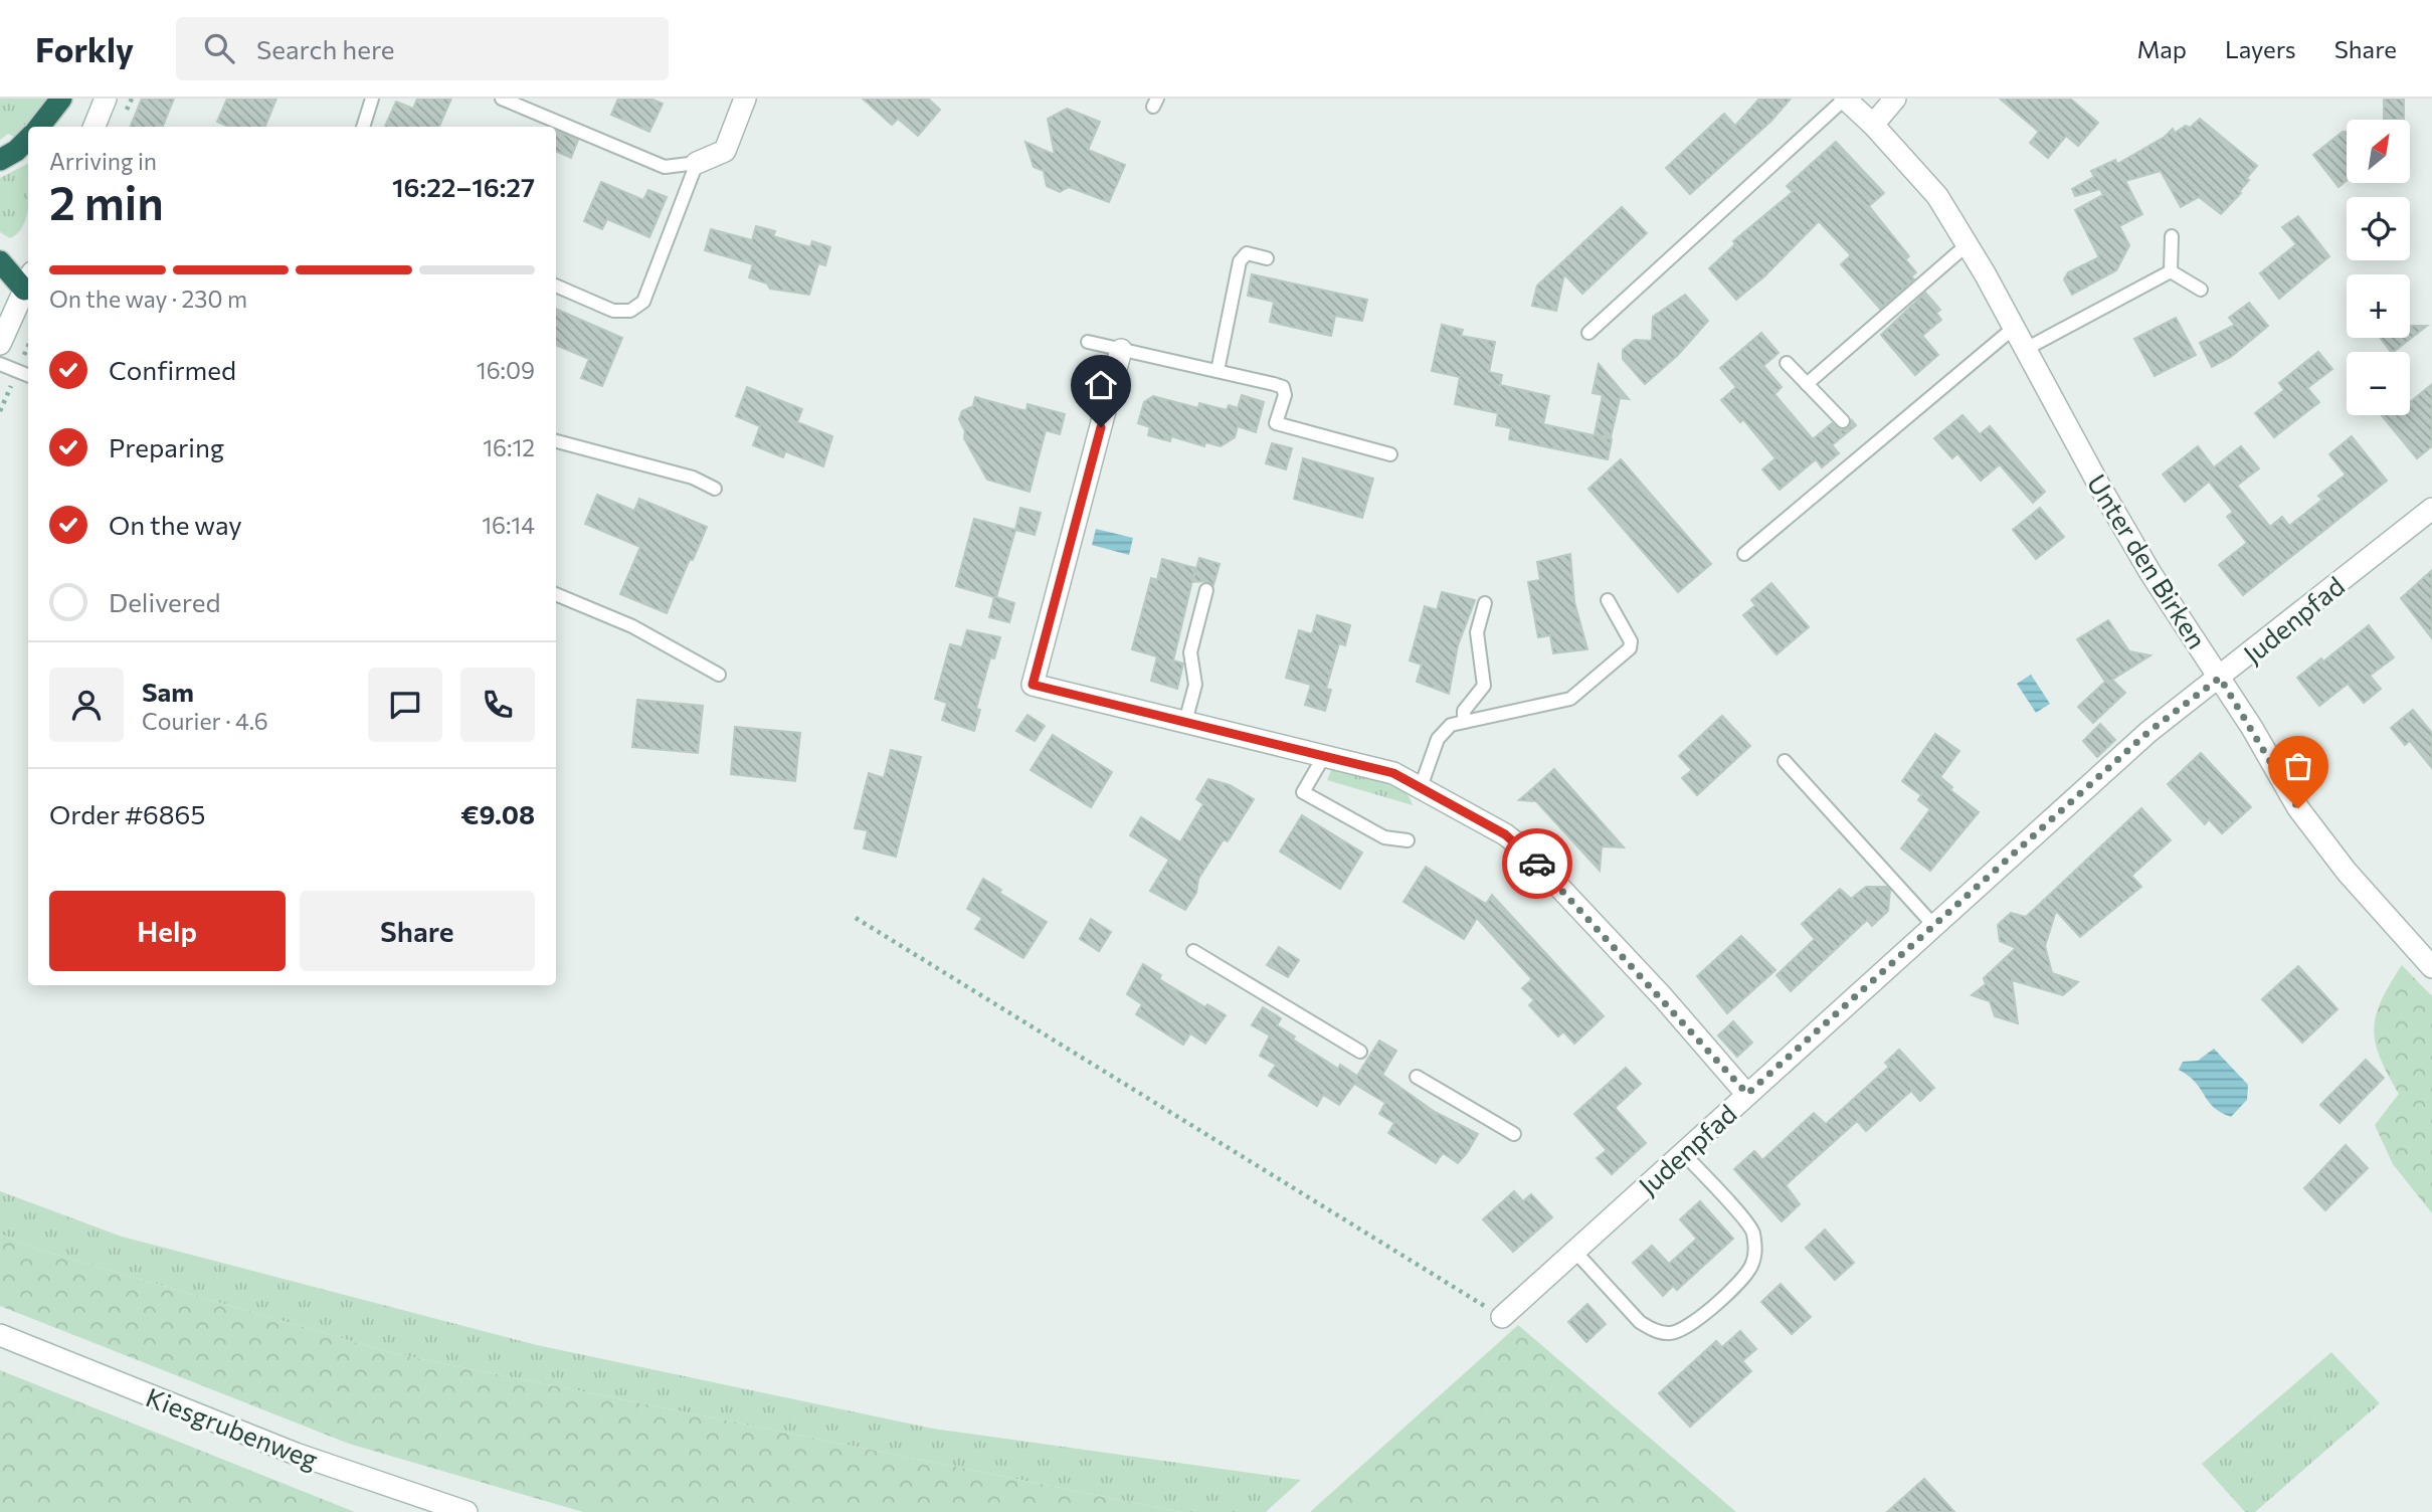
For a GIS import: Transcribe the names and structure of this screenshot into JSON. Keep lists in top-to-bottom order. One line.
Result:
{"streets":{"street":["Unter den Birken","Judenpfad","Kiesgrubenweg"]},"crossings":[["Unter den Birken","Judenpfad"]],"north":"top right","page":{"header":"Forkly","search":"Search here","nav":["Map","Layers","Share"],"map_buttons":["+","−"],"heading":["2 min","Arriving in","16:22–16:27"],"panel":["Sam","Courier · 4.6","Order #6865","€9.08"],"bar":"On the way · 230 m","list":[["Confirmed","16:09"],["Preparing","16:12"],["On the way","16:14"],"Delivered"],"buttons":["Help","Share"]}}
